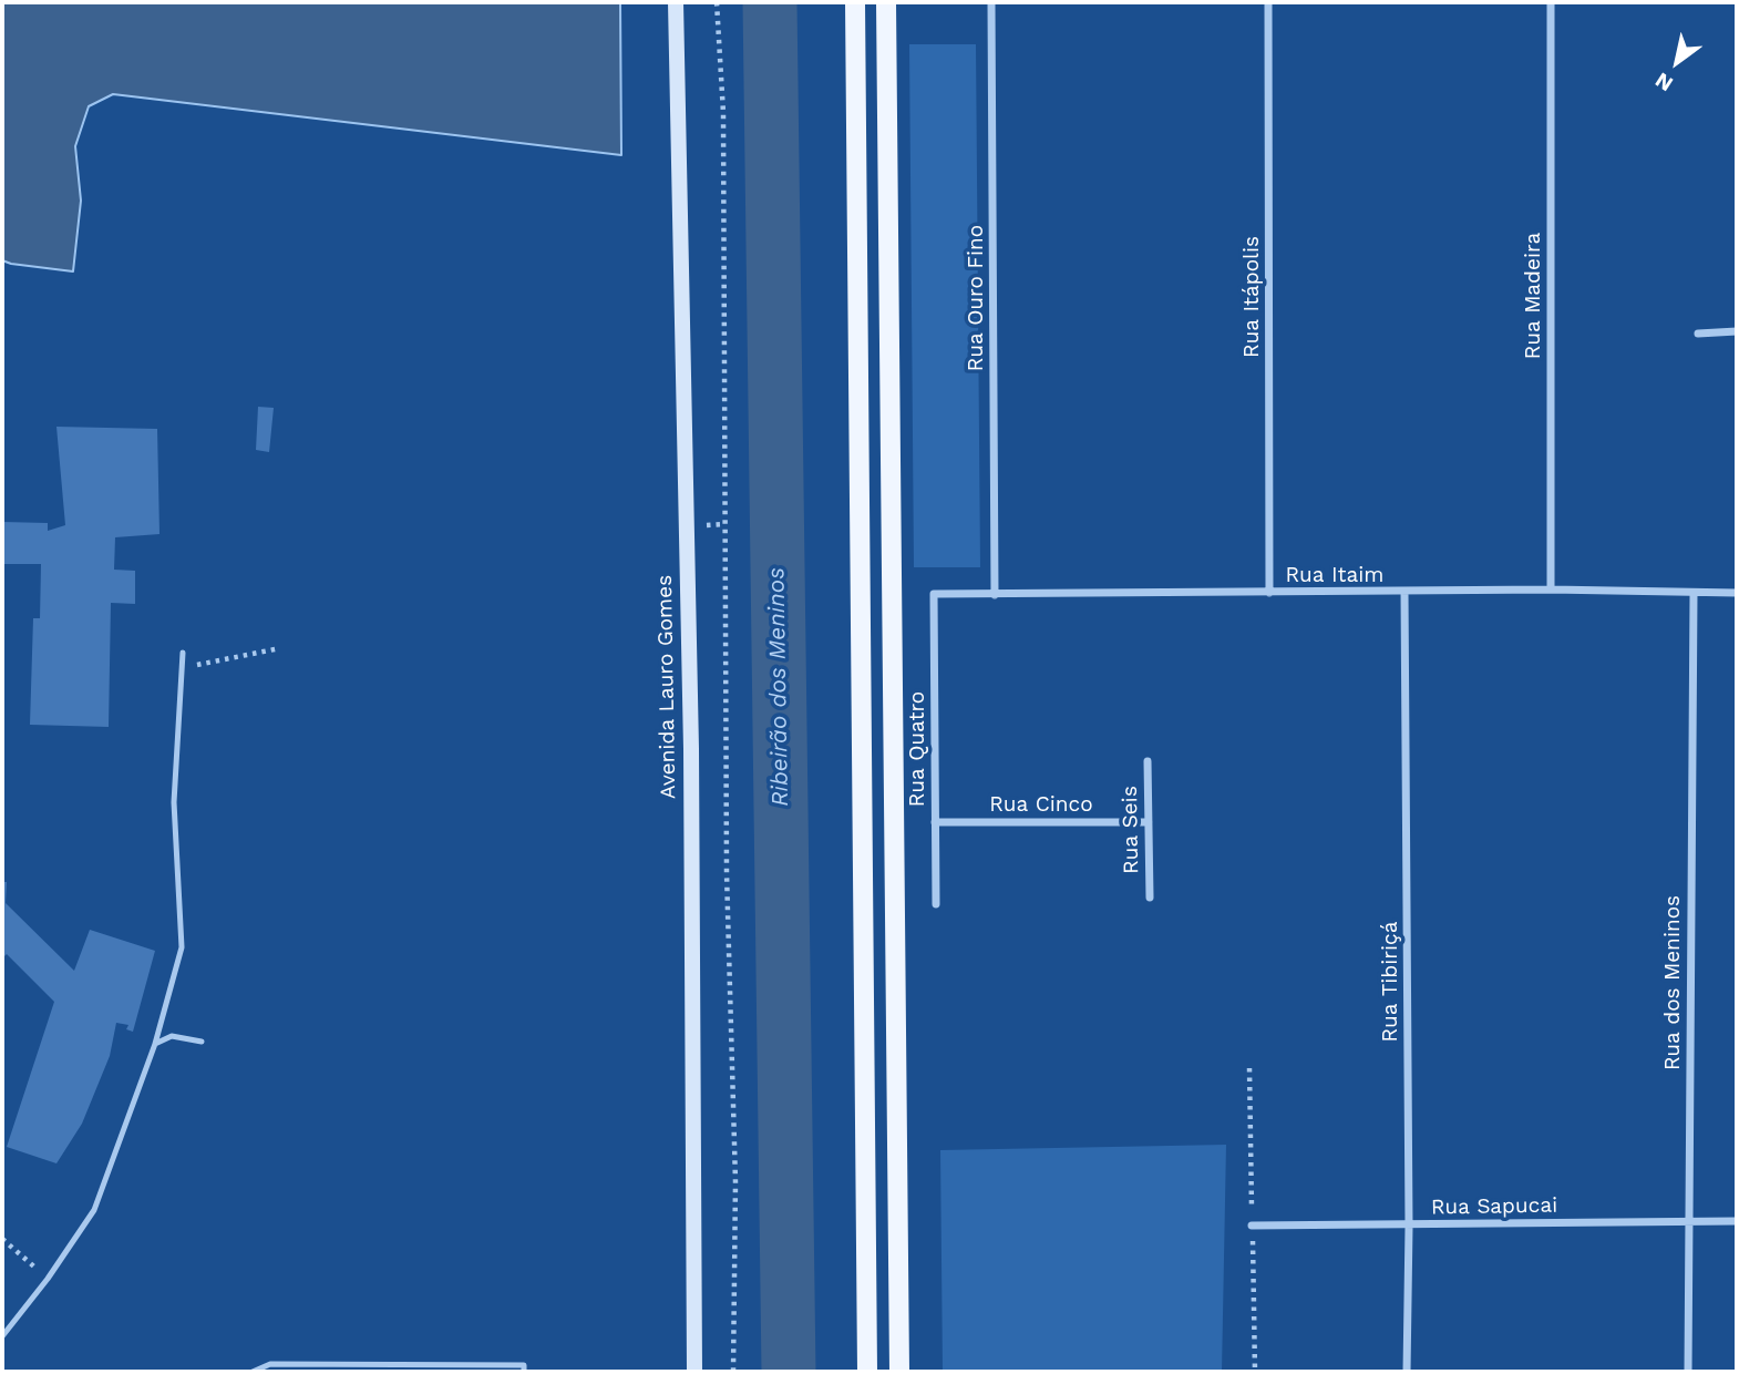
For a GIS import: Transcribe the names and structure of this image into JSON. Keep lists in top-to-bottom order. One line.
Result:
{"streets":{"main road":["Avenida Lauro Gomes"],"street":["Rua Madeira","Rua Itápolis","Rua Ouro Fino","Rua Itaim","Rua Quatro","Rua Cinco","Rua Seis","Rua Tibiriçá","Rua dos Meninos","Rua Sapucai"]},"crossings":[["Rua Madeira","Rua Itaim"],["Rua Itápolis","Rua Itaim"],["Rua Ouro Fino","Rua Itaim"],["Rua Itaim","Rua Quatro"],["Rua Itaim","Rua Tibiriçá"],["Rua Itaim","Rua dos Meninos"],["Rua Quatro","Rua Cinco"],["Rua Cinco","Rua Seis"],["Rua Tibiriçá","Rua Sapucai"],["Rua dos Meninos","Rua Sapucai"]],"water":["Ribeirão dos Meninos"],"north":"bottom left"}
